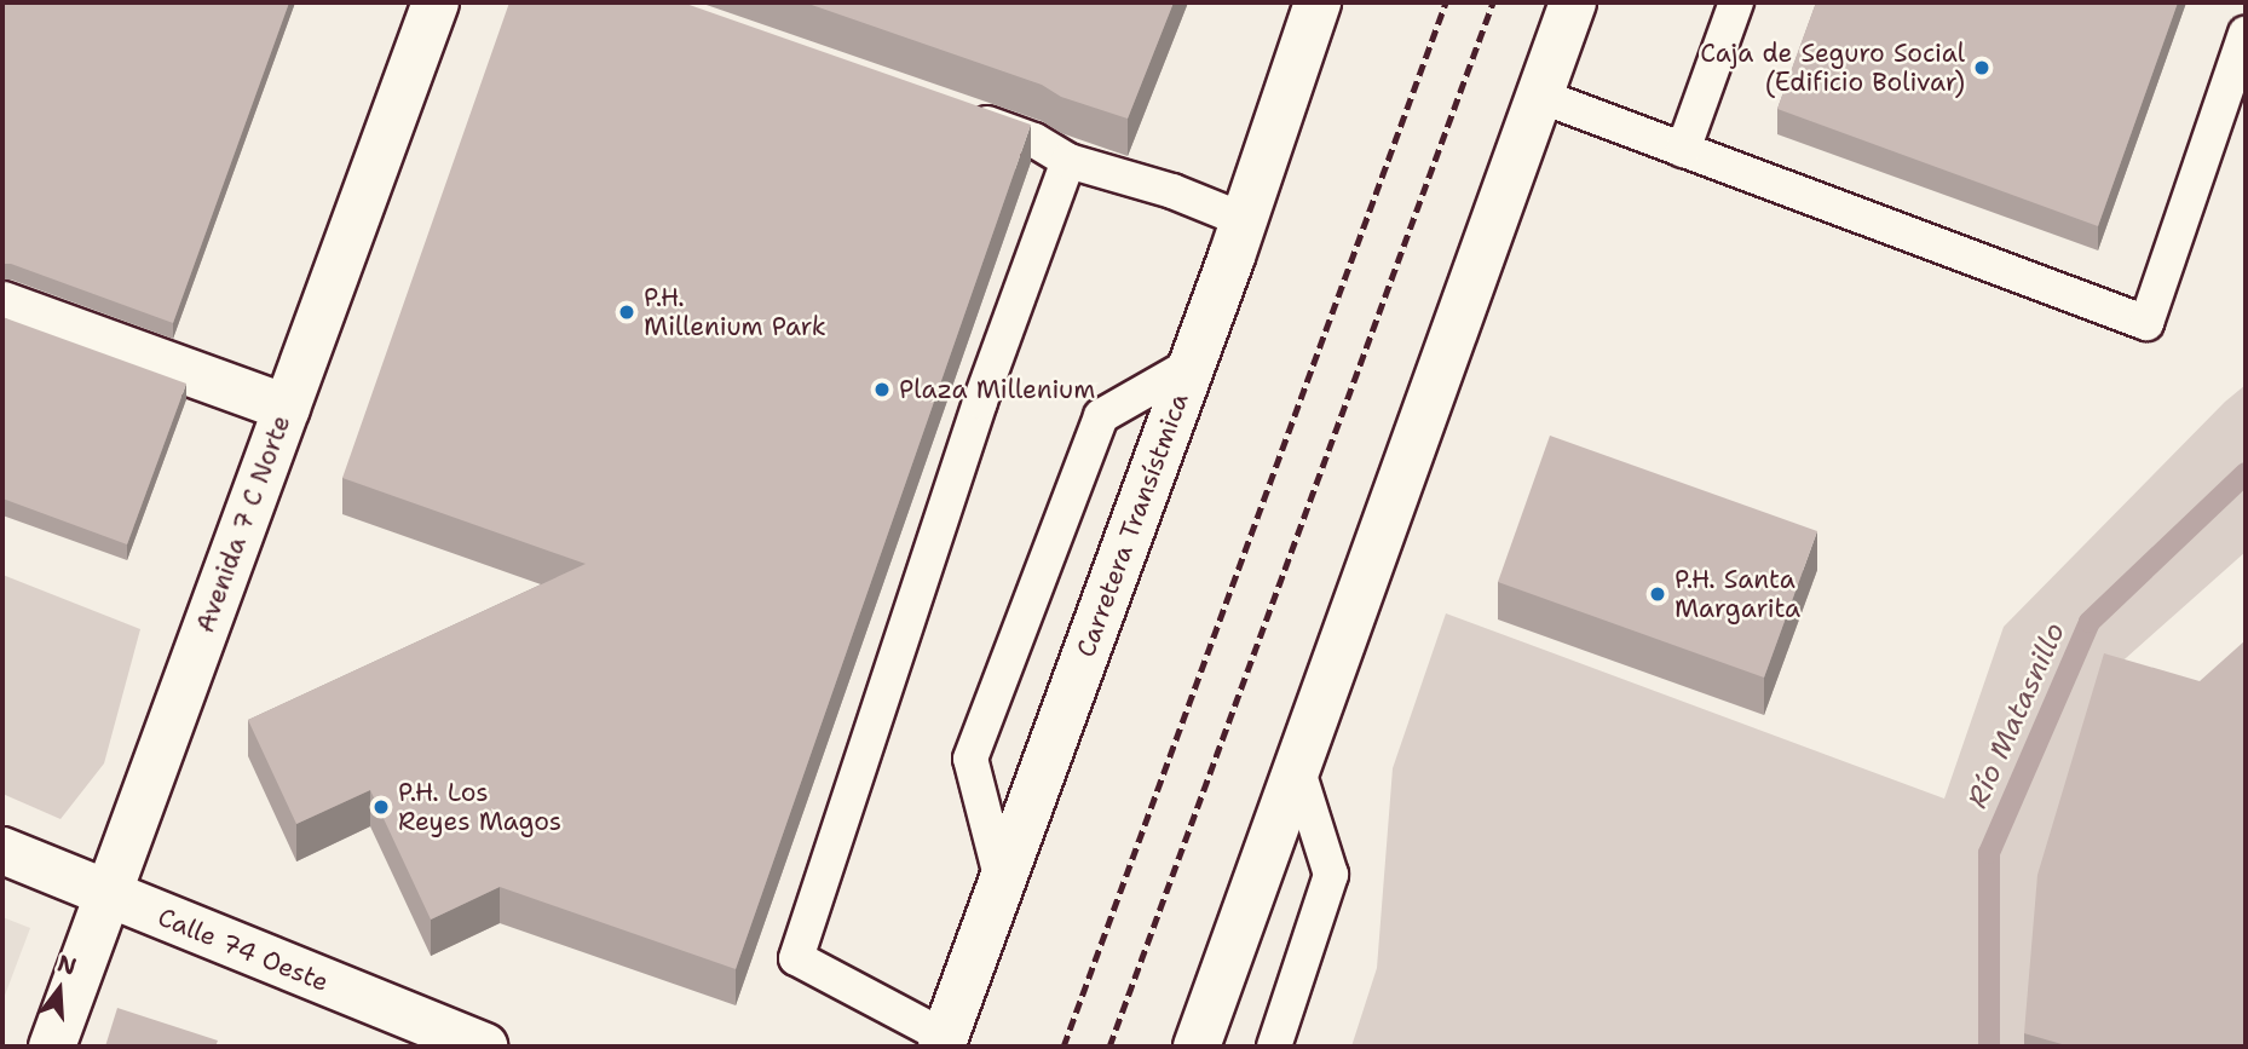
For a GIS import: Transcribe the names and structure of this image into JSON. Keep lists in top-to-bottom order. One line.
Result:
{"streets":{"main road":["Avenida 7 C Norte","Carretera Transístmica","Calle 74 Oeste"]},"crossings":[["Avenida 7 C Norte","Calle 74 Oeste"]],"water":["Río Matasnillo"],"places":["Caja de Seguro Social (Edificio Bolivar)","P.H. Millenium Park","Plaza Millenium","P.H. Santa Margarita","P.H. Los Reyes Magos"],"north":"top"}
